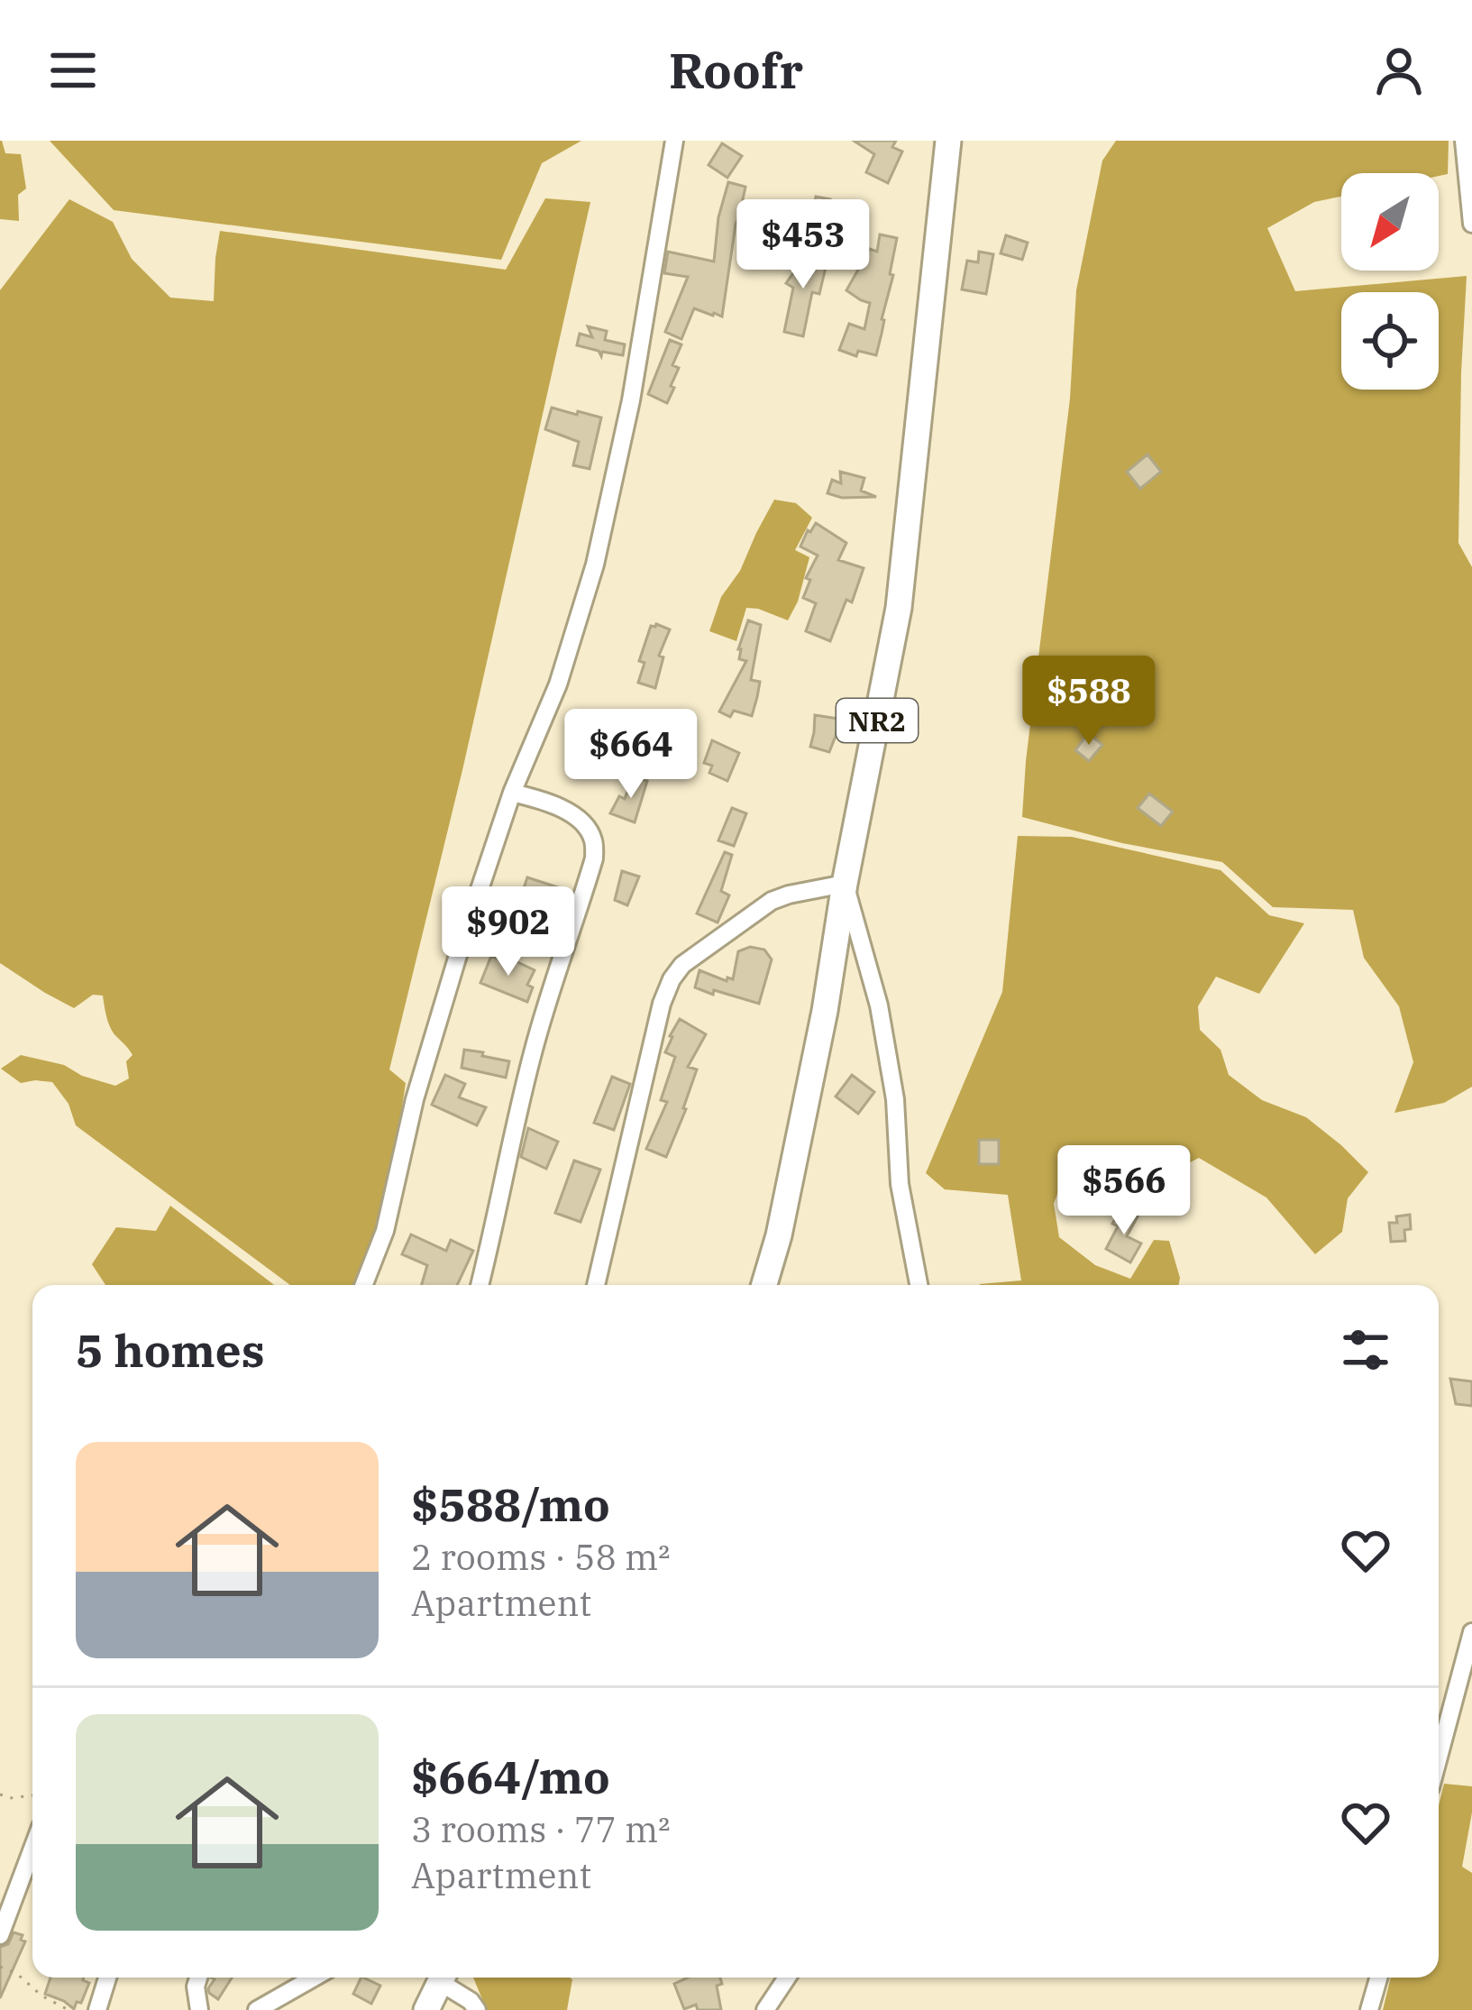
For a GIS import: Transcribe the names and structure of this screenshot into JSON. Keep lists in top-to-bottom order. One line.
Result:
{"streets":{"highway":["NR2"]},"north":"bottom left","page":{"header":"Roofr","price":["$453","$588","$664","$902","$566"],"heading":"5 homes","list":[{"name":"$588/mo","note":"2 rooms · 58 m² · Apartment"},{"name":"$664/mo","note":"3 rooms · 77 m² · Apartment"}]}}
